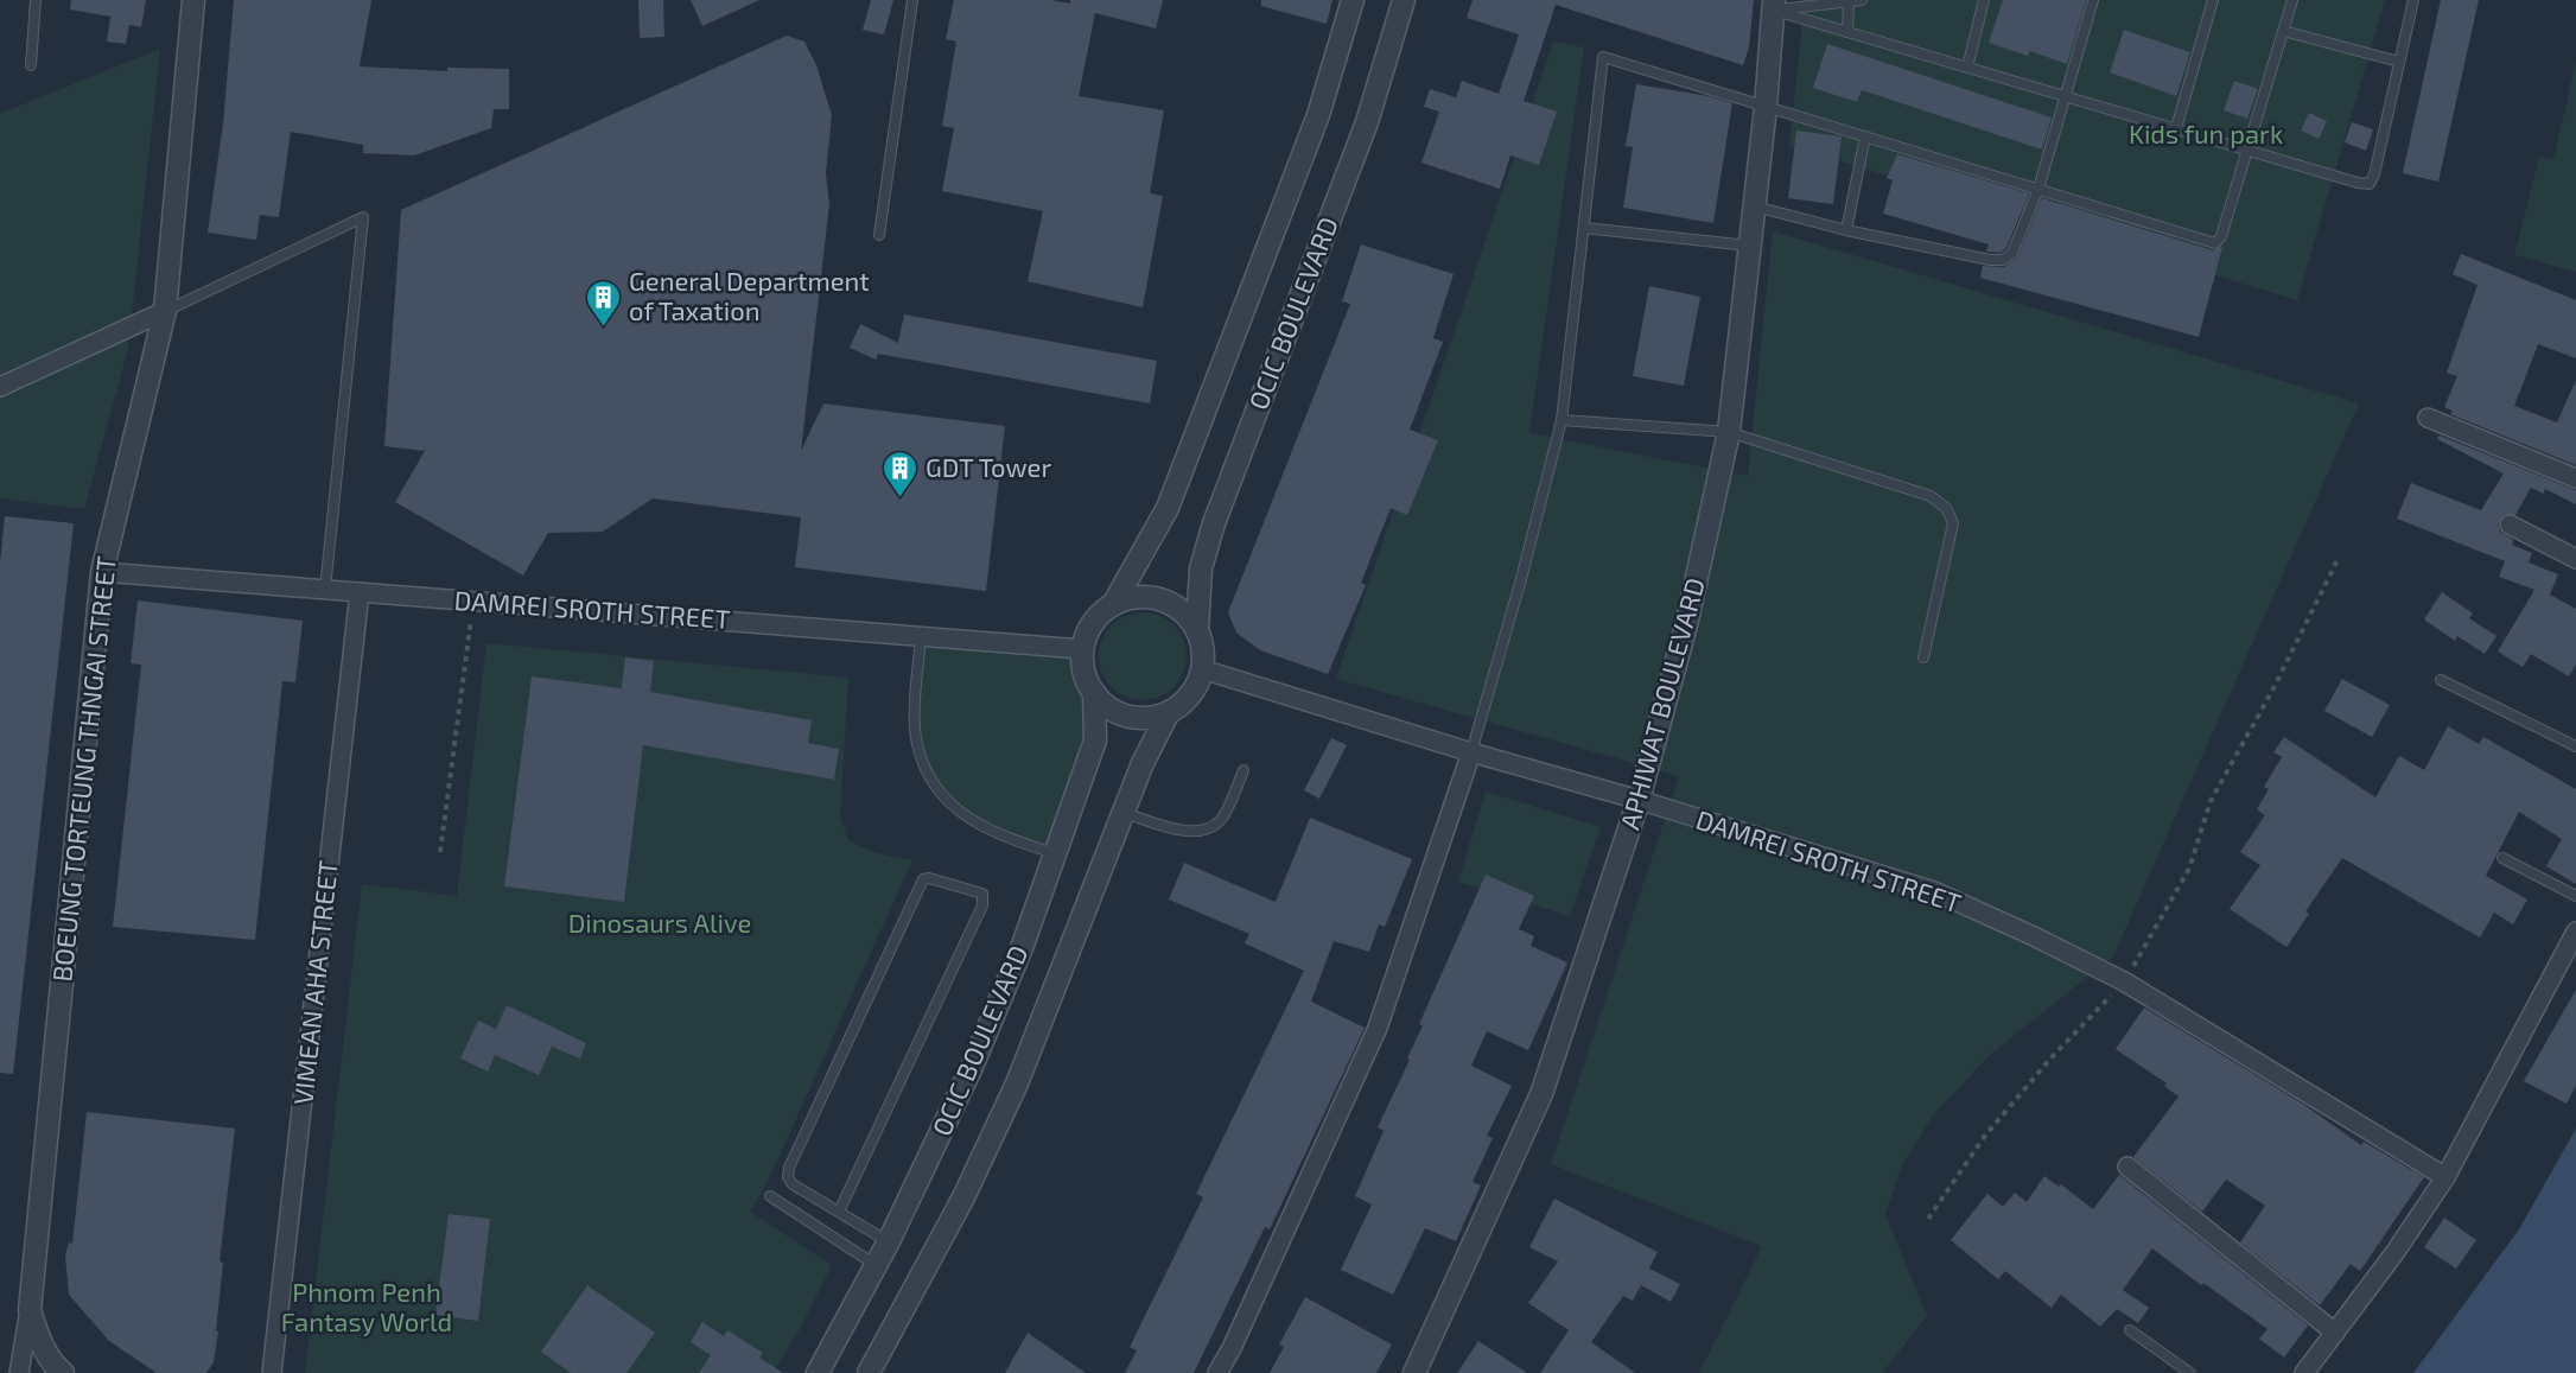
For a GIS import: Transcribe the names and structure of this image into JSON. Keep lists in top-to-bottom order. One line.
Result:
{"streets":{"street":["OCIC BOULEVARD","DAMREI SROTH STREET","APHIWAT BOULEVARD","BOEUNG TORTEUNG THNGAI STREET","VIMEAN AHA STREET"]},"crossings":[["OCIC BOULEVARD","DAMREI SROTH STREET"],["DAMREI SROTH STREET","APHIWAT BOULEVARD"],["DAMREI SROTH STREET","BOEUNG TORTEUNG THNGAI STREET"],["DAMREI SROTH STREET","VIMEAN AHA STREET"]],"parks":["Kids fun park","Dinosaurs Alive","Phnom Penh Fantasy World"],"places":{"building":["General Department of Taxation","GDT Tower"]}}
